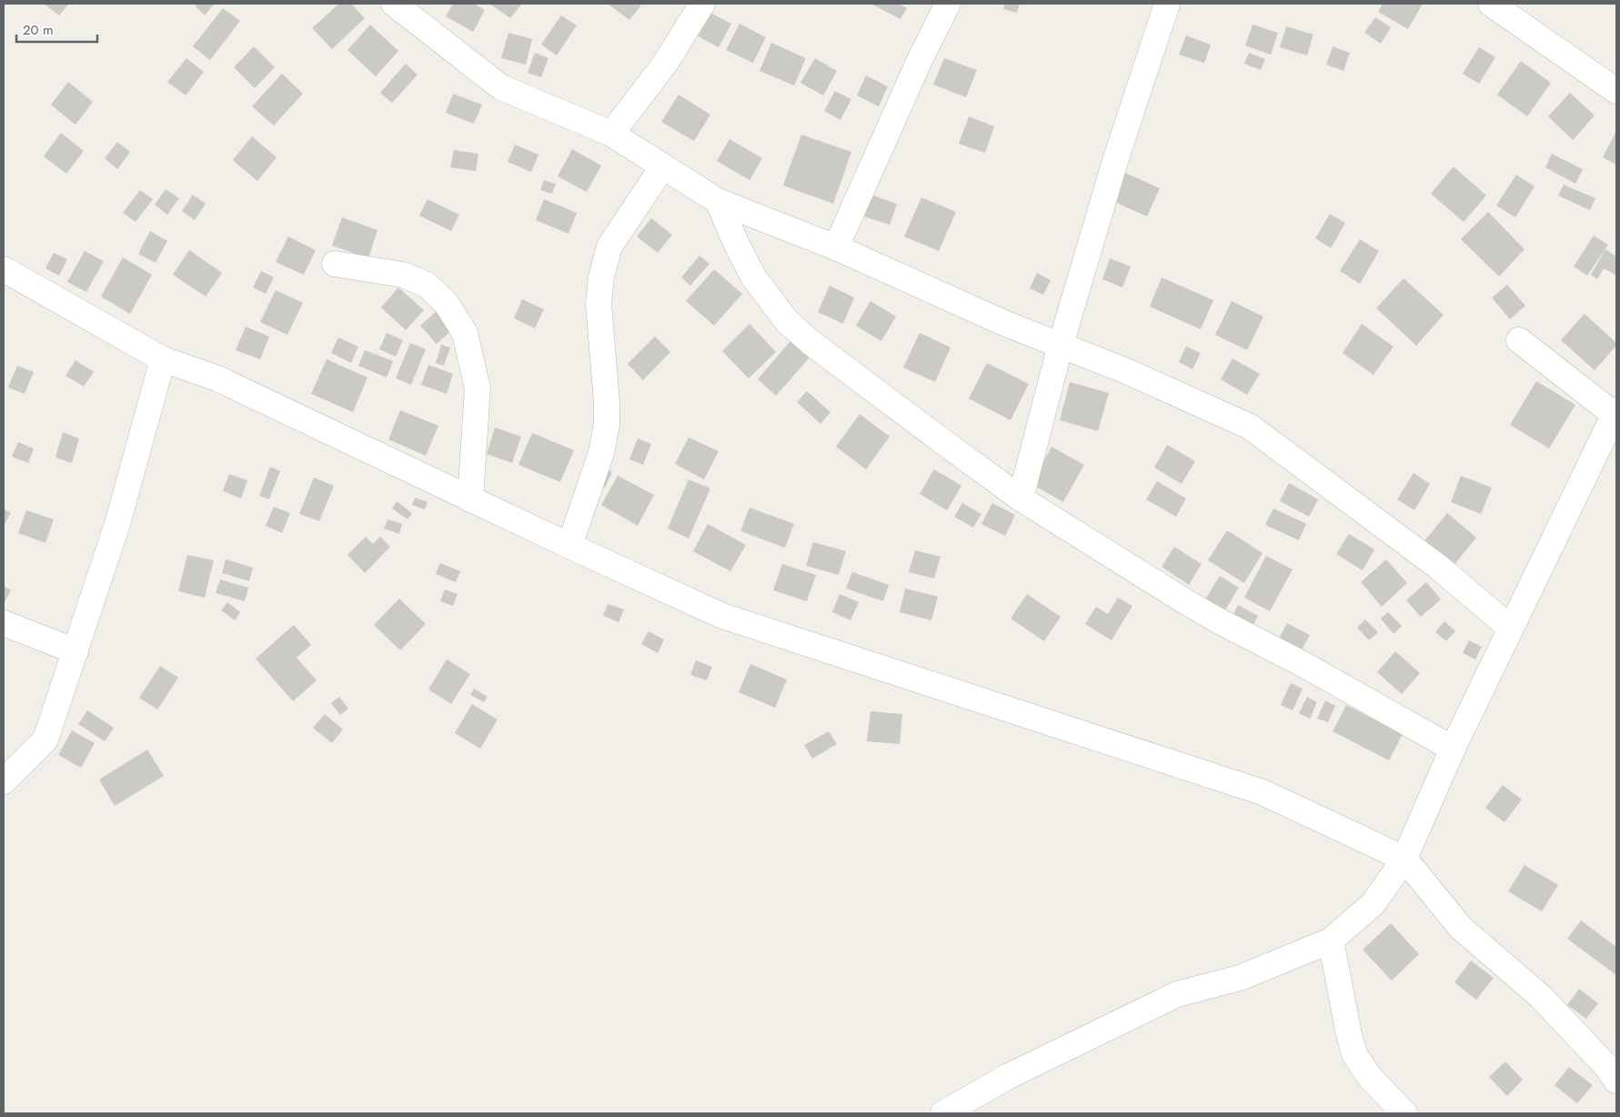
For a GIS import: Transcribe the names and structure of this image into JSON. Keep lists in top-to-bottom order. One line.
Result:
{"scale_bar":"20 m"}
